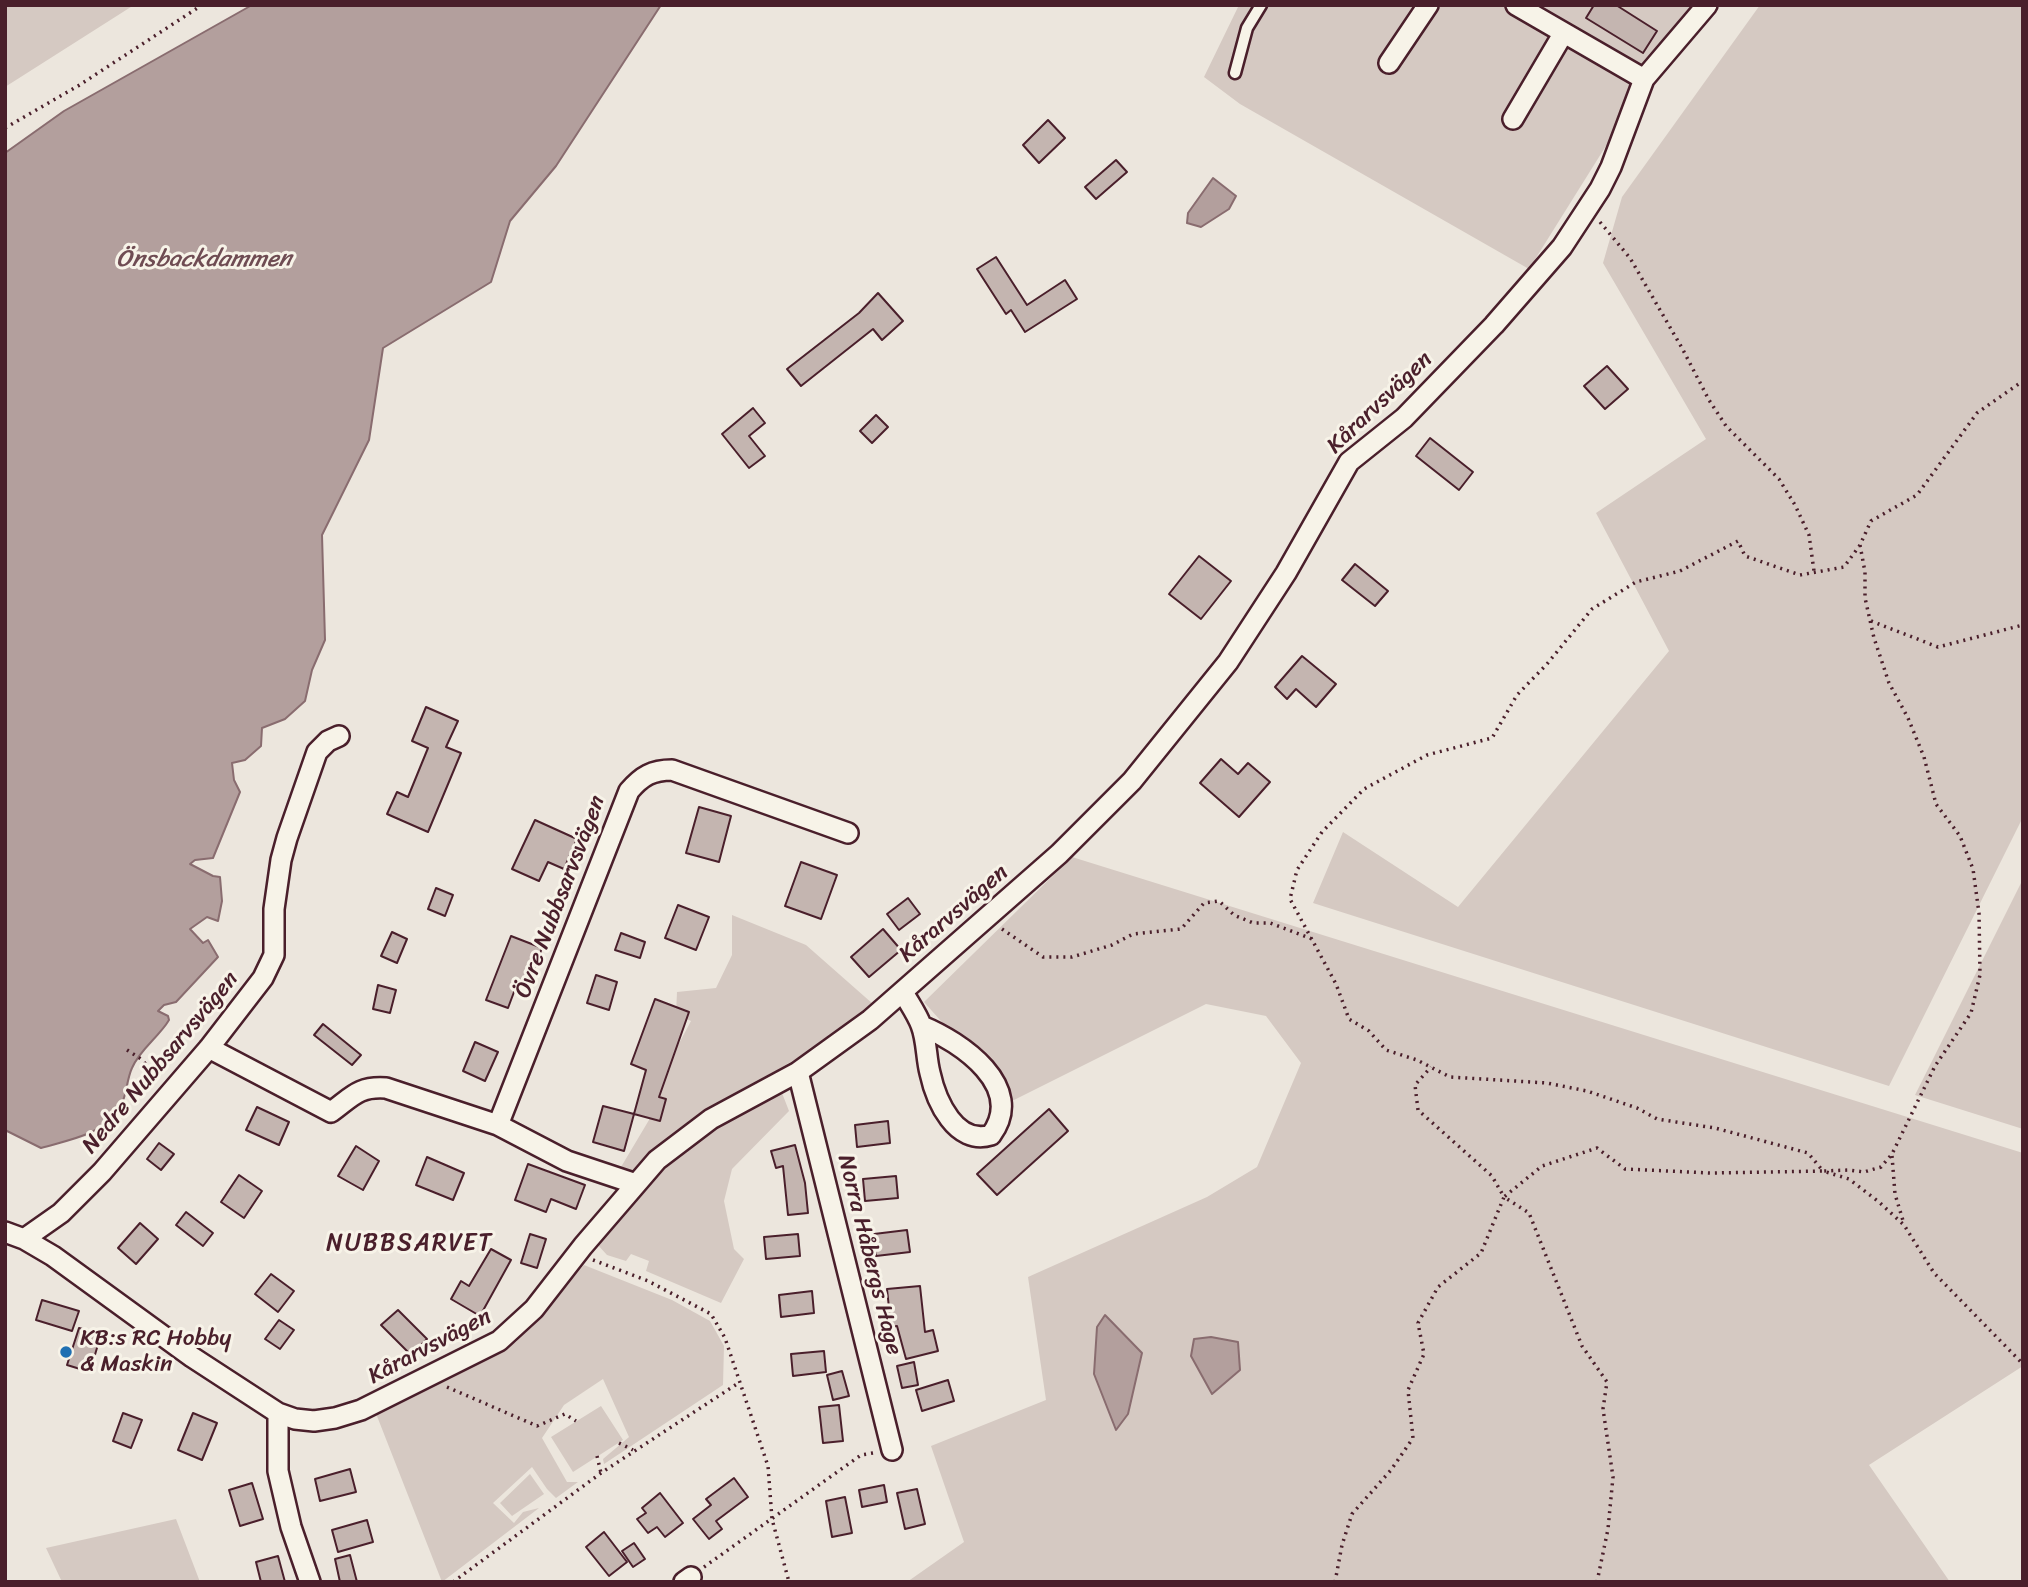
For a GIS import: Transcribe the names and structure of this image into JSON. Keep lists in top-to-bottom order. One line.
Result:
{"streets":{"street":["Kårarvsvägen","Övre Nubbsarvsvägen","Nedre Nubbsarvsvägen","Norra Håbergs Hage"]},"crossings":[["Kårarvsvägen","Nedre Nubbsarvsvägen"],["Kårarvsvägen","Norra Håbergs Hage"]],"districts":["NUBBSARVET"],"water":["Önsbackdammen"],"places":["KB:s RC Hobby & Maskin"]}
